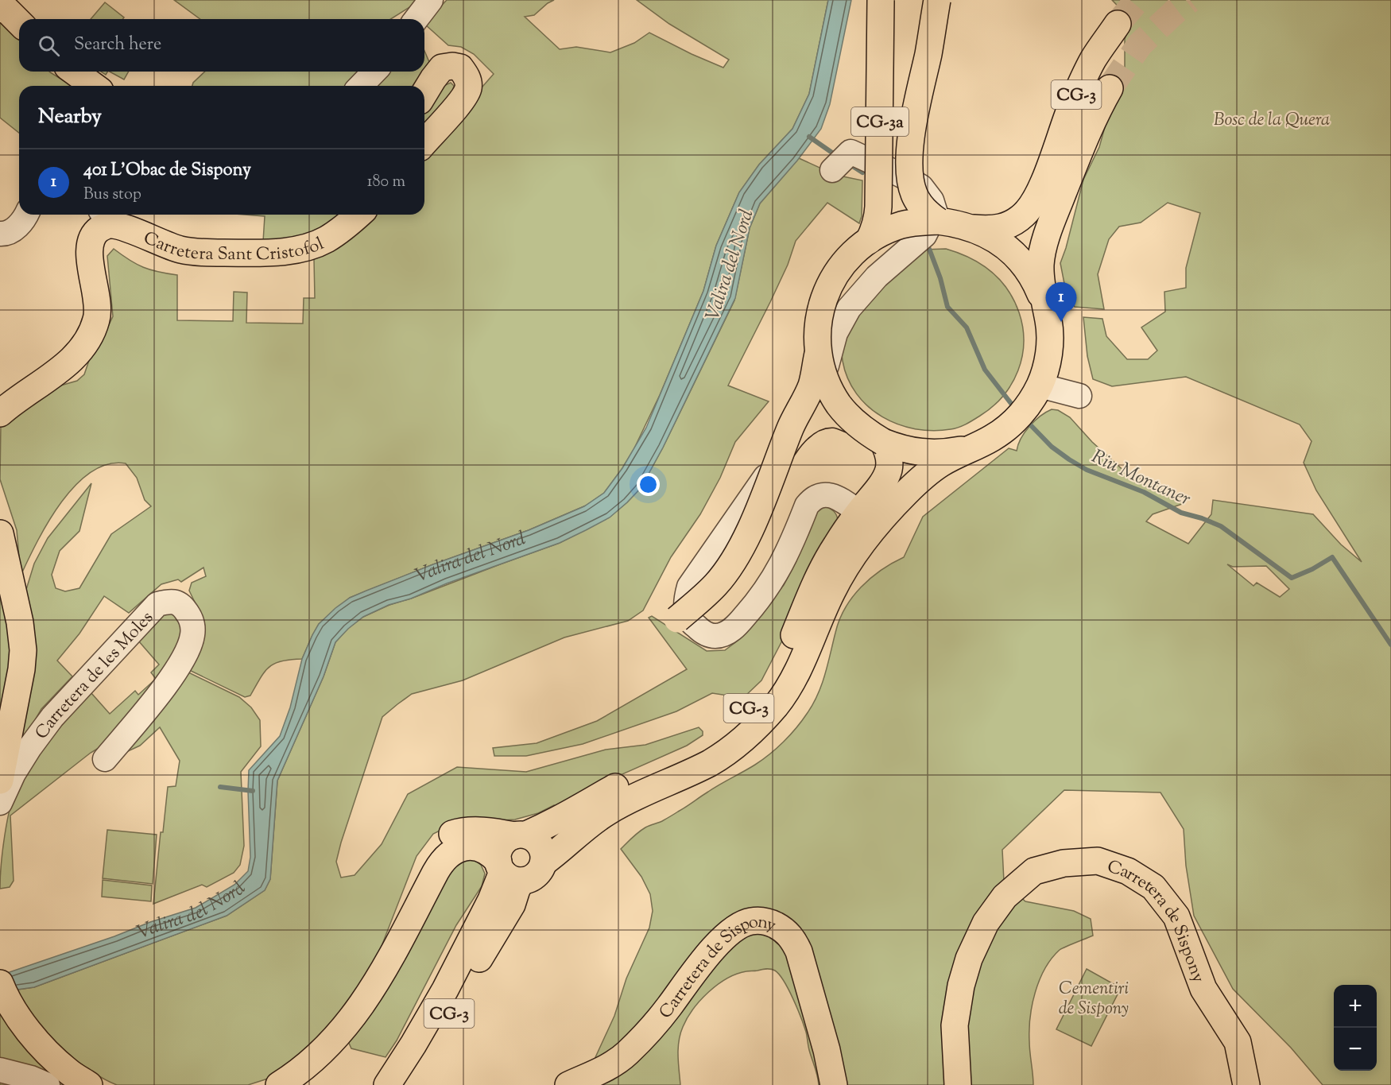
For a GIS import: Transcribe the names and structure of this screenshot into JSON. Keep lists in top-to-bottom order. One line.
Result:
{"streets":{"main road":["CG-3","CG-3a","Carretera Sant Cristofol","Carretera de Sispony"],"street":["Carretera de les Moles"]},"crossings":[["CG-3","CG-3a"]],"water":["Valira del Nord","Riu Montaner"],"parks":["Bosc de la Quera","Cementiri de Sispony"],"page":{"search":"Search here","heading":"Nearby","list":[{"mark":"1","name":"401 L'Obac de Sispony","note":"Bus stop","value":"180 m"}],"pins":"1","map_buttons":["+","−"]}}
